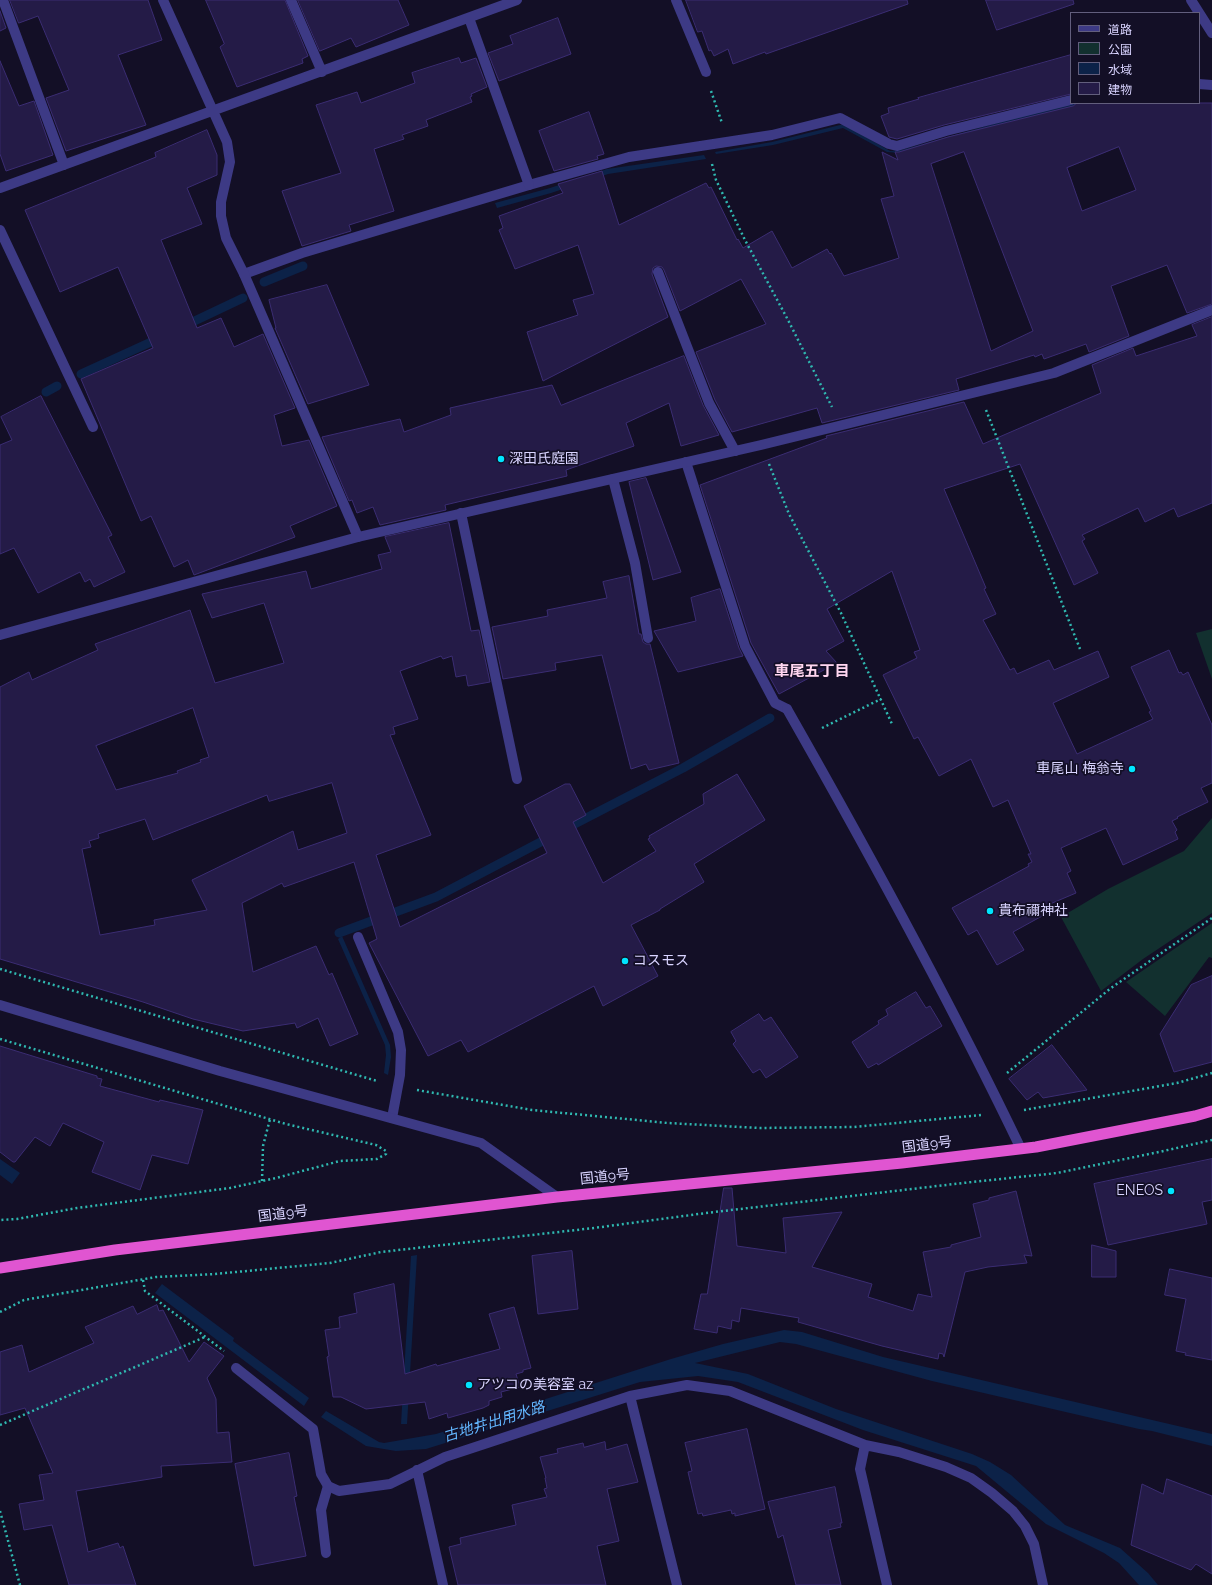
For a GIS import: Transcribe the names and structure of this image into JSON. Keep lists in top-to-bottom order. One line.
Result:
{"streets":{"highway":["国道9号"]},"districts":["車尾五丁目"],"water":["古地井出用水路"],"places":["深田氏庭園","車尾山 梅翁寺","貴布禰神社","コスモス","ENEOS","アツコの美容室 az"],"legend":["道路","公園","水域","建物"]}
